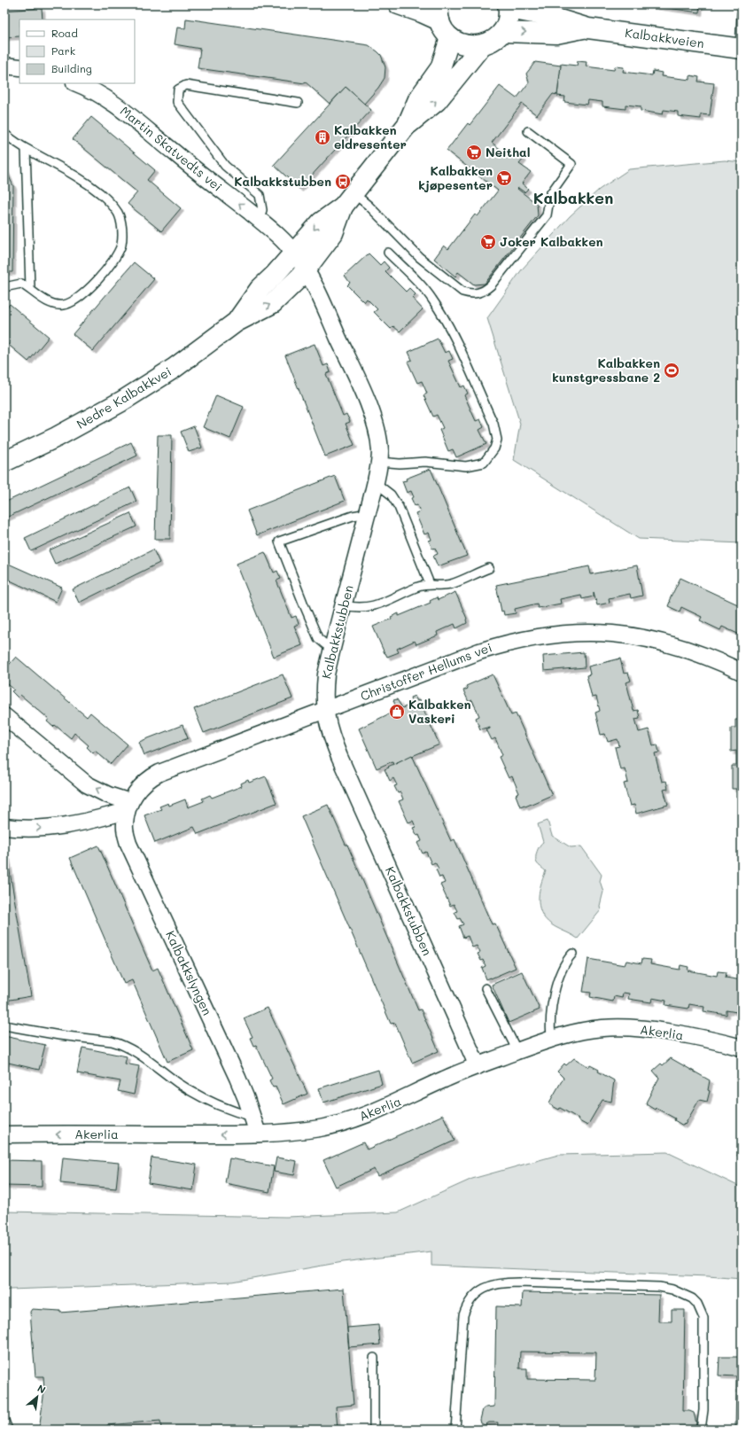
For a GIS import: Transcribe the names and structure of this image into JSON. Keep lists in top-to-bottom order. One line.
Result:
{"streets":{"main road":["Kalbakkveien","Nedre Kalbakkvei"],"street":["Martin Skatvedts vei","Kalbakkstubben","Christoffer Hellums vei","Kalbakkslyngen","Akerlia"]},"crossings":[["Martin Skatvedts vei","Nedre Kalbakkvei"],["Martin Skatvedts vei","Kalbakkstubben"],["Nedre Kalbakkvei","Kalbakkstubben"],["Kalbakkstubben","Christoffer Hellums vei"],["Kalbakkstubben","Akerlia"],["Christoffer Hellums vei","Kalbakkslyngen"],["Kalbakkslyngen","Akerlia"]],"one_way":["Martin Skatvedts vei"],"districts":["Kalbakken"],"places":{"building":["Kalbakken eldresenter"],"supermarket":["Neithal","Kalbakken kjøpesenter","Joker Kalbakken"],"bus stop":["Kalbakkstubben"],"sports":["Kalbakken kunstgressbane 2"],"shop":["Kalbakken Vaskeri"]},"legend":["Road","Park","Building"],"north":"top right"}
